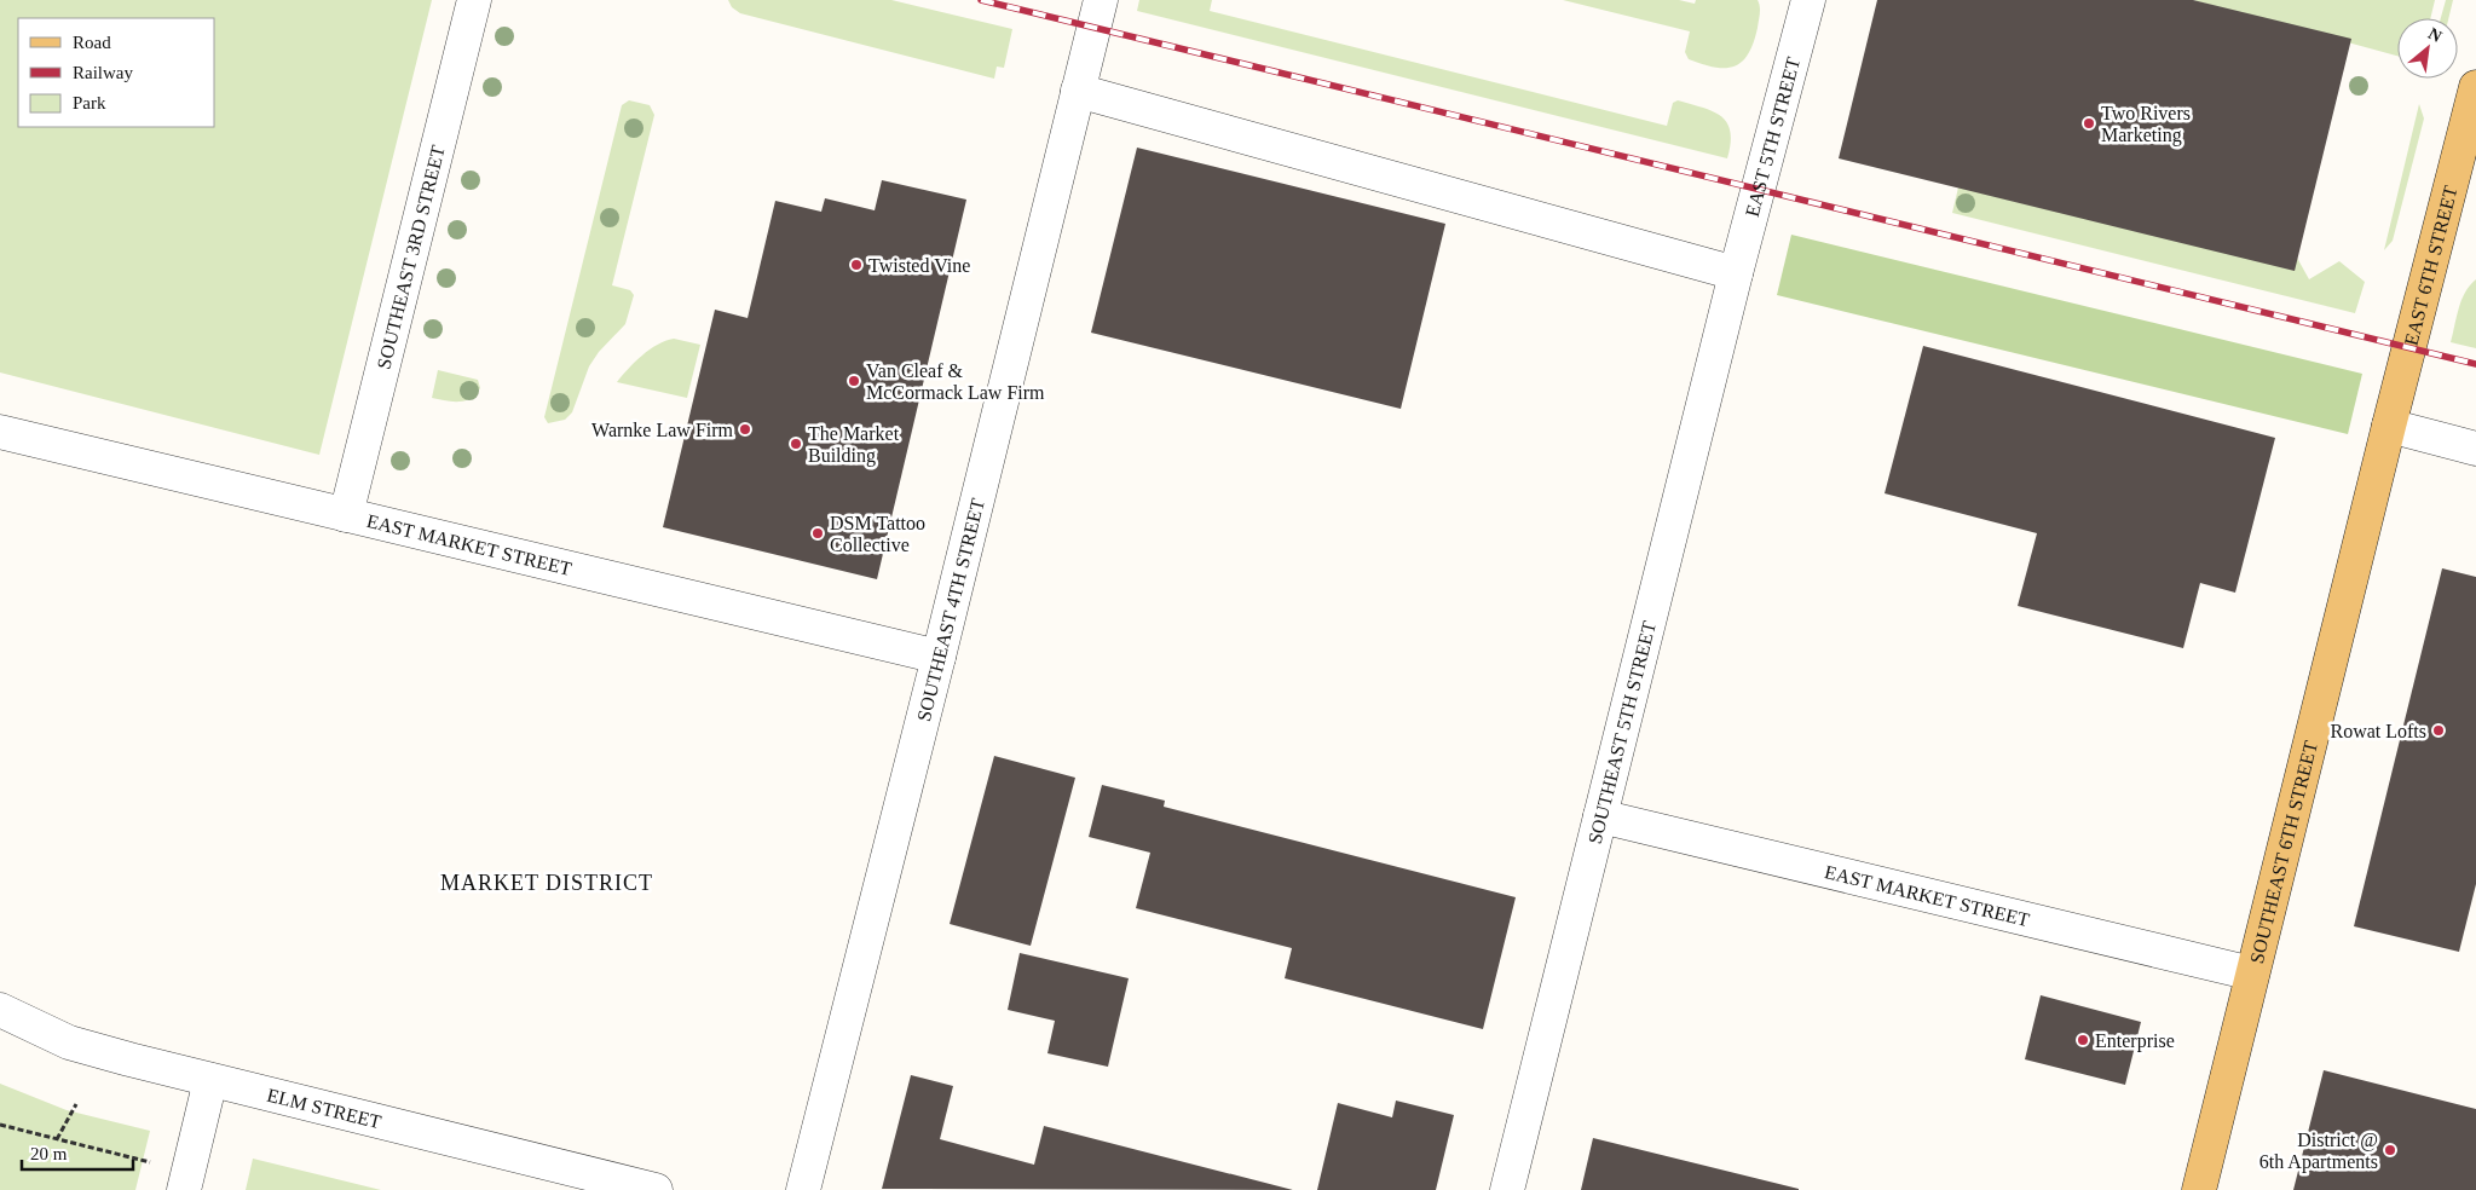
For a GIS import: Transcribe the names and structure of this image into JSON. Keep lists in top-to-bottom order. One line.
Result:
{"streets":{"main road":["EAST 6TH STREET","SOUTHEAST 6TH STREET"],"street":["EAST 5TH STREET","SOUTHEAST 3RD STREET","EAST MARKET STREET","SOUTHEAST 4TH STREET","SOUTHEAST 5TH STREET","ELM STREET"]},"crossings":[["EAST 5TH STREET","SOUTHEAST 5TH STREET"],["SOUTHEAST 3RD STREET","EAST MARKET STREET"],["EAST 6TH STREET","SOUTHEAST 6TH STREET"],["EAST MARKET STREET","SOUTHEAST 4TH STREET"],["EAST MARKET STREET","SOUTHEAST 5TH STREET"],["EAST MARKET STREET","SOUTHEAST 6TH STREET"]],"districts":["MARKET DISTRICT"],"places":["Two Rivers Marketing","Twisted Vine","Van Cleaf & McCormack Law Firm","Warnke Law Firm","The Market Building","DSM Tattoo Collective","Rowat Lofts","Enterprise","District @ 6th Apartments"],"legend":["Road","Railway","Park"],"scale_bar":"20 m","north":"top right"}
